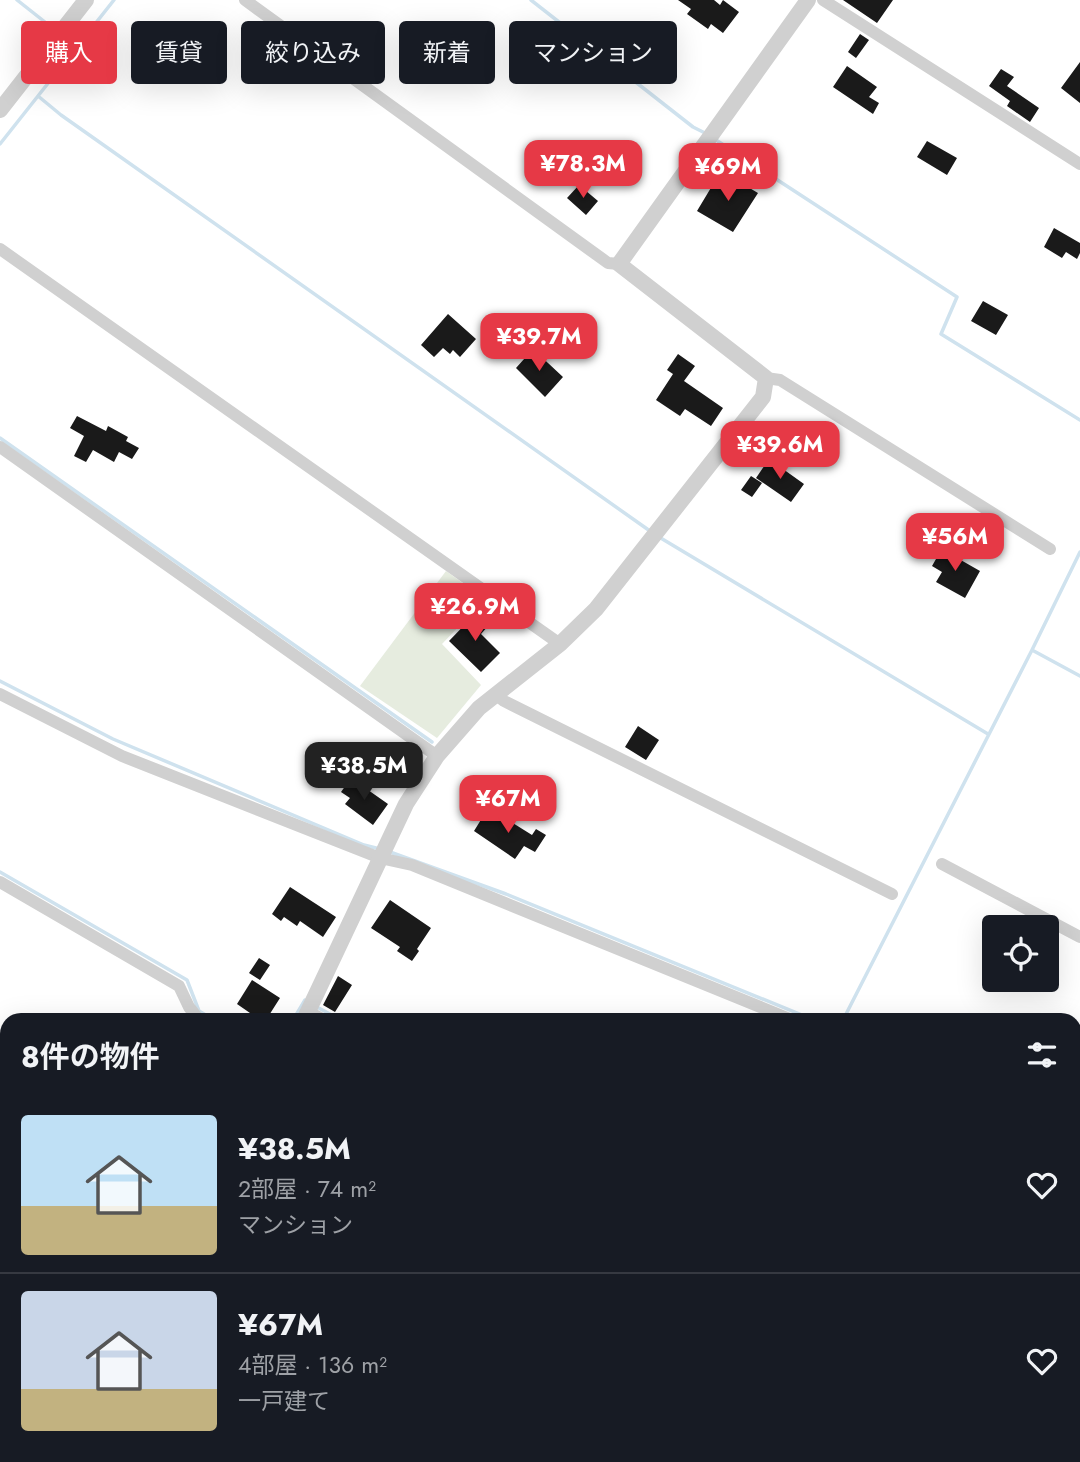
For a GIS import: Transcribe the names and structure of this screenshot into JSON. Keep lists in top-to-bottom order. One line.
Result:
{"page":{"chip":["購入","賃貸","絞り込み","新着","マンション"],"price":["¥78.3M","¥69M","¥39.7M","¥39.6M","¥56M","¥26.9M","¥38.5M","¥67M"],"heading":"8件の物件","list":[{"name":"¥38.5M","note":"2部屋 · 74 m² · マンション"},{"name":"¥67M","note":"4部屋 · 136 m² · 一戸建て"}]}}
